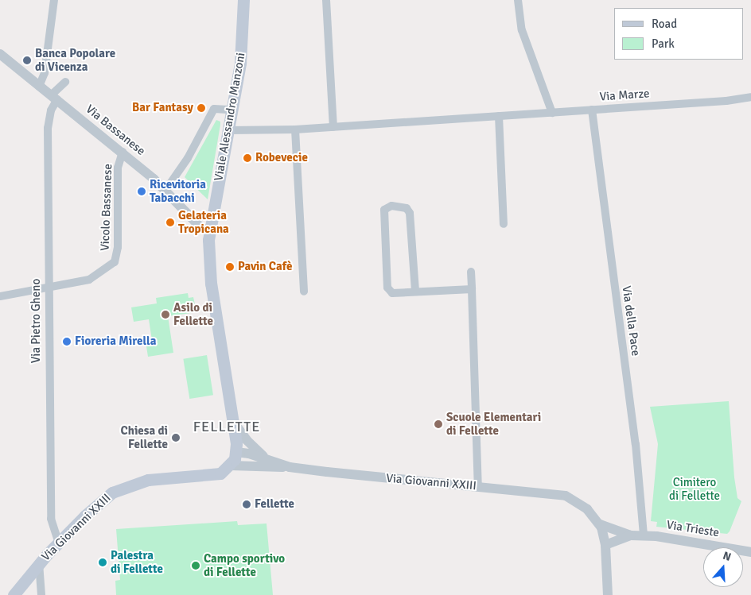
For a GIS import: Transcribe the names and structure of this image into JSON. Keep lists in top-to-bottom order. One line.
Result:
{"streets":{"main road":["Viale Alessandro Manzoni","Via Giovanni XXIII"],"street":["Via Marze","Via Bassanese","Vicolo Bassanese","Via Pietro Gheno","Via della Pace","Via Trieste"]},"crossings":[["Via Marze","Viale Alessandro Manzoni"],["Via Marze","Via della Pace"],["Viale Alessandro Manzoni","Via Bassanese"],["Viale Alessandro Manzoni","Via Giovanni XXIII"],["Via Bassanese","Vicolo Bassanese"],["Via Bassanese","Via Pietro Gheno"],["Via Bassanese","Via Giovanni XXIII"],["Vicolo Bassanese","Via Pietro Gheno"],["Via Pietro Gheno","Via Giovanni XXIII"],["Via della Pace","Via Trieste"],["Via Giovanni XXIII","Via Trieste"]],"districts":["FELLETTE"],"parks":["Cimitero di Fellette"],"places":["Banca Popolare di Vicenza","Bar Fantasy","Robevecie","Ricevitoria Tabacchi","Gelateria Tropicana","Pavin Cafè","Asilo di Fellette","Fioreria Mirella","Scuole Elementari di Fellette","Chiesa di Fellette","Fellette","Palestra di Fellette","Campo sportivo di Fellette"],"legend":["Road","Park"],"north":"top"}
